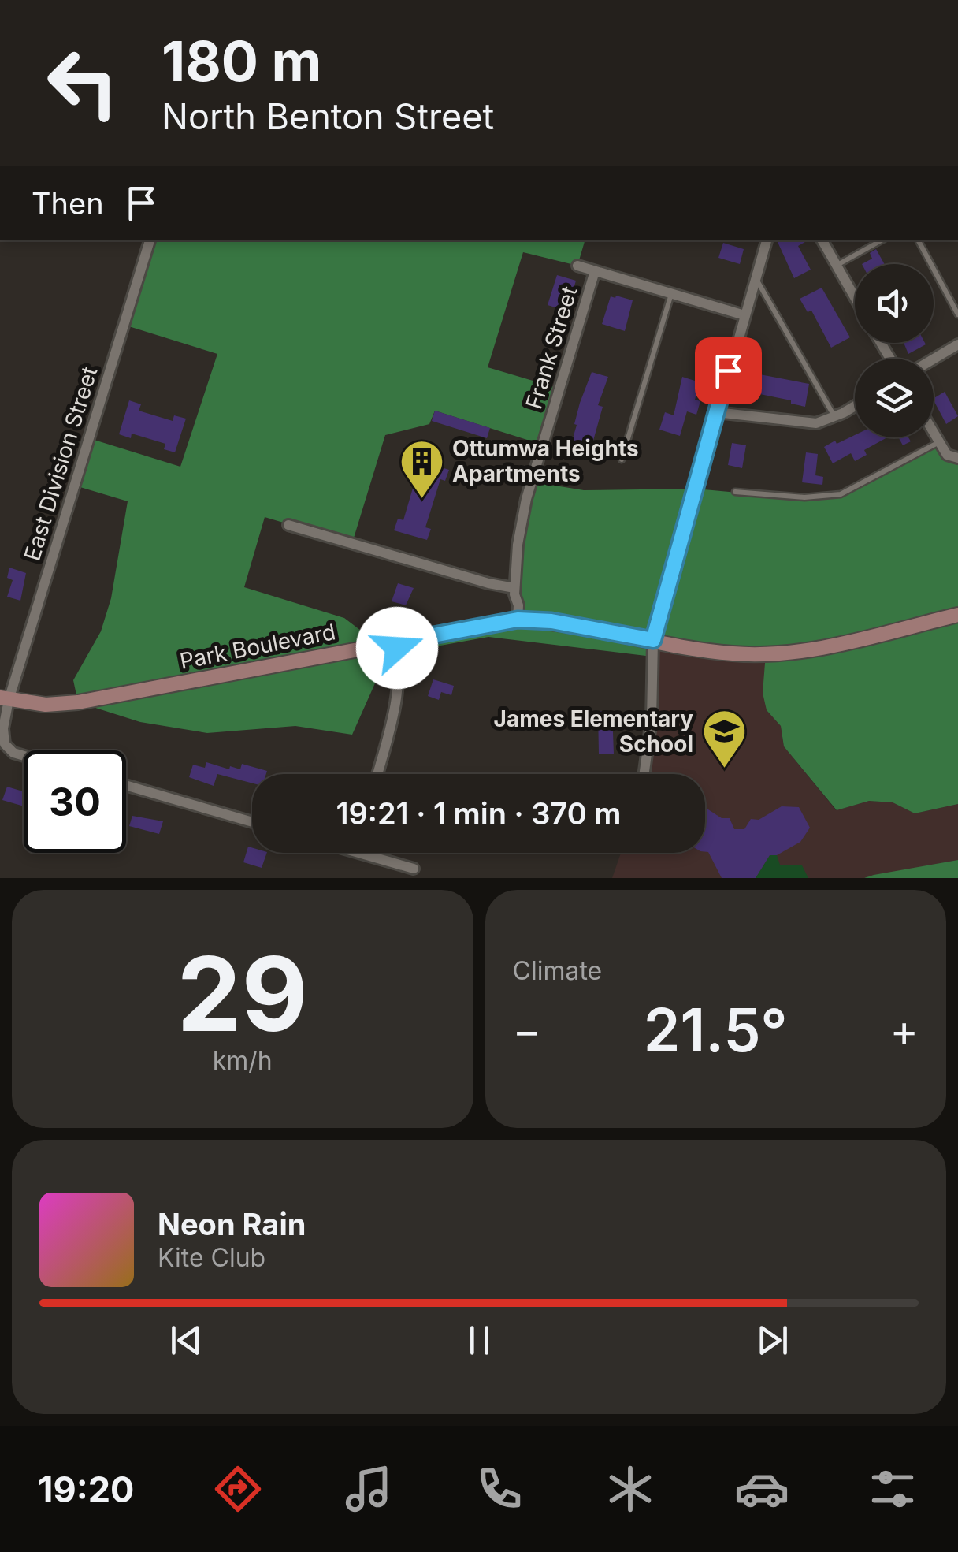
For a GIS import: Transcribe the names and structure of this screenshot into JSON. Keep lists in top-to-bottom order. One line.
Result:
{"streets":{"main road":["Park Boulevard"],"street":["Frank Street","East Division Street"]},"crossings":[["Frank Street","Park Boulevard"],["East Division Street","Park Boulevard"]],"places":{"building":["Ottumwa Heights Apartments"],"school or university":["James Elementary School"]},"page":{"turn":["180 m","North Benton Street"],"then":"Then","limit":"30","trip":"19:21 · 1 min · 370 m","tile":[["29","km/h"],"Climate"],"heat":["−","21.5°","+"],"song":["Neon Rain","Kite Club"],"tabs":"19:20"}}
